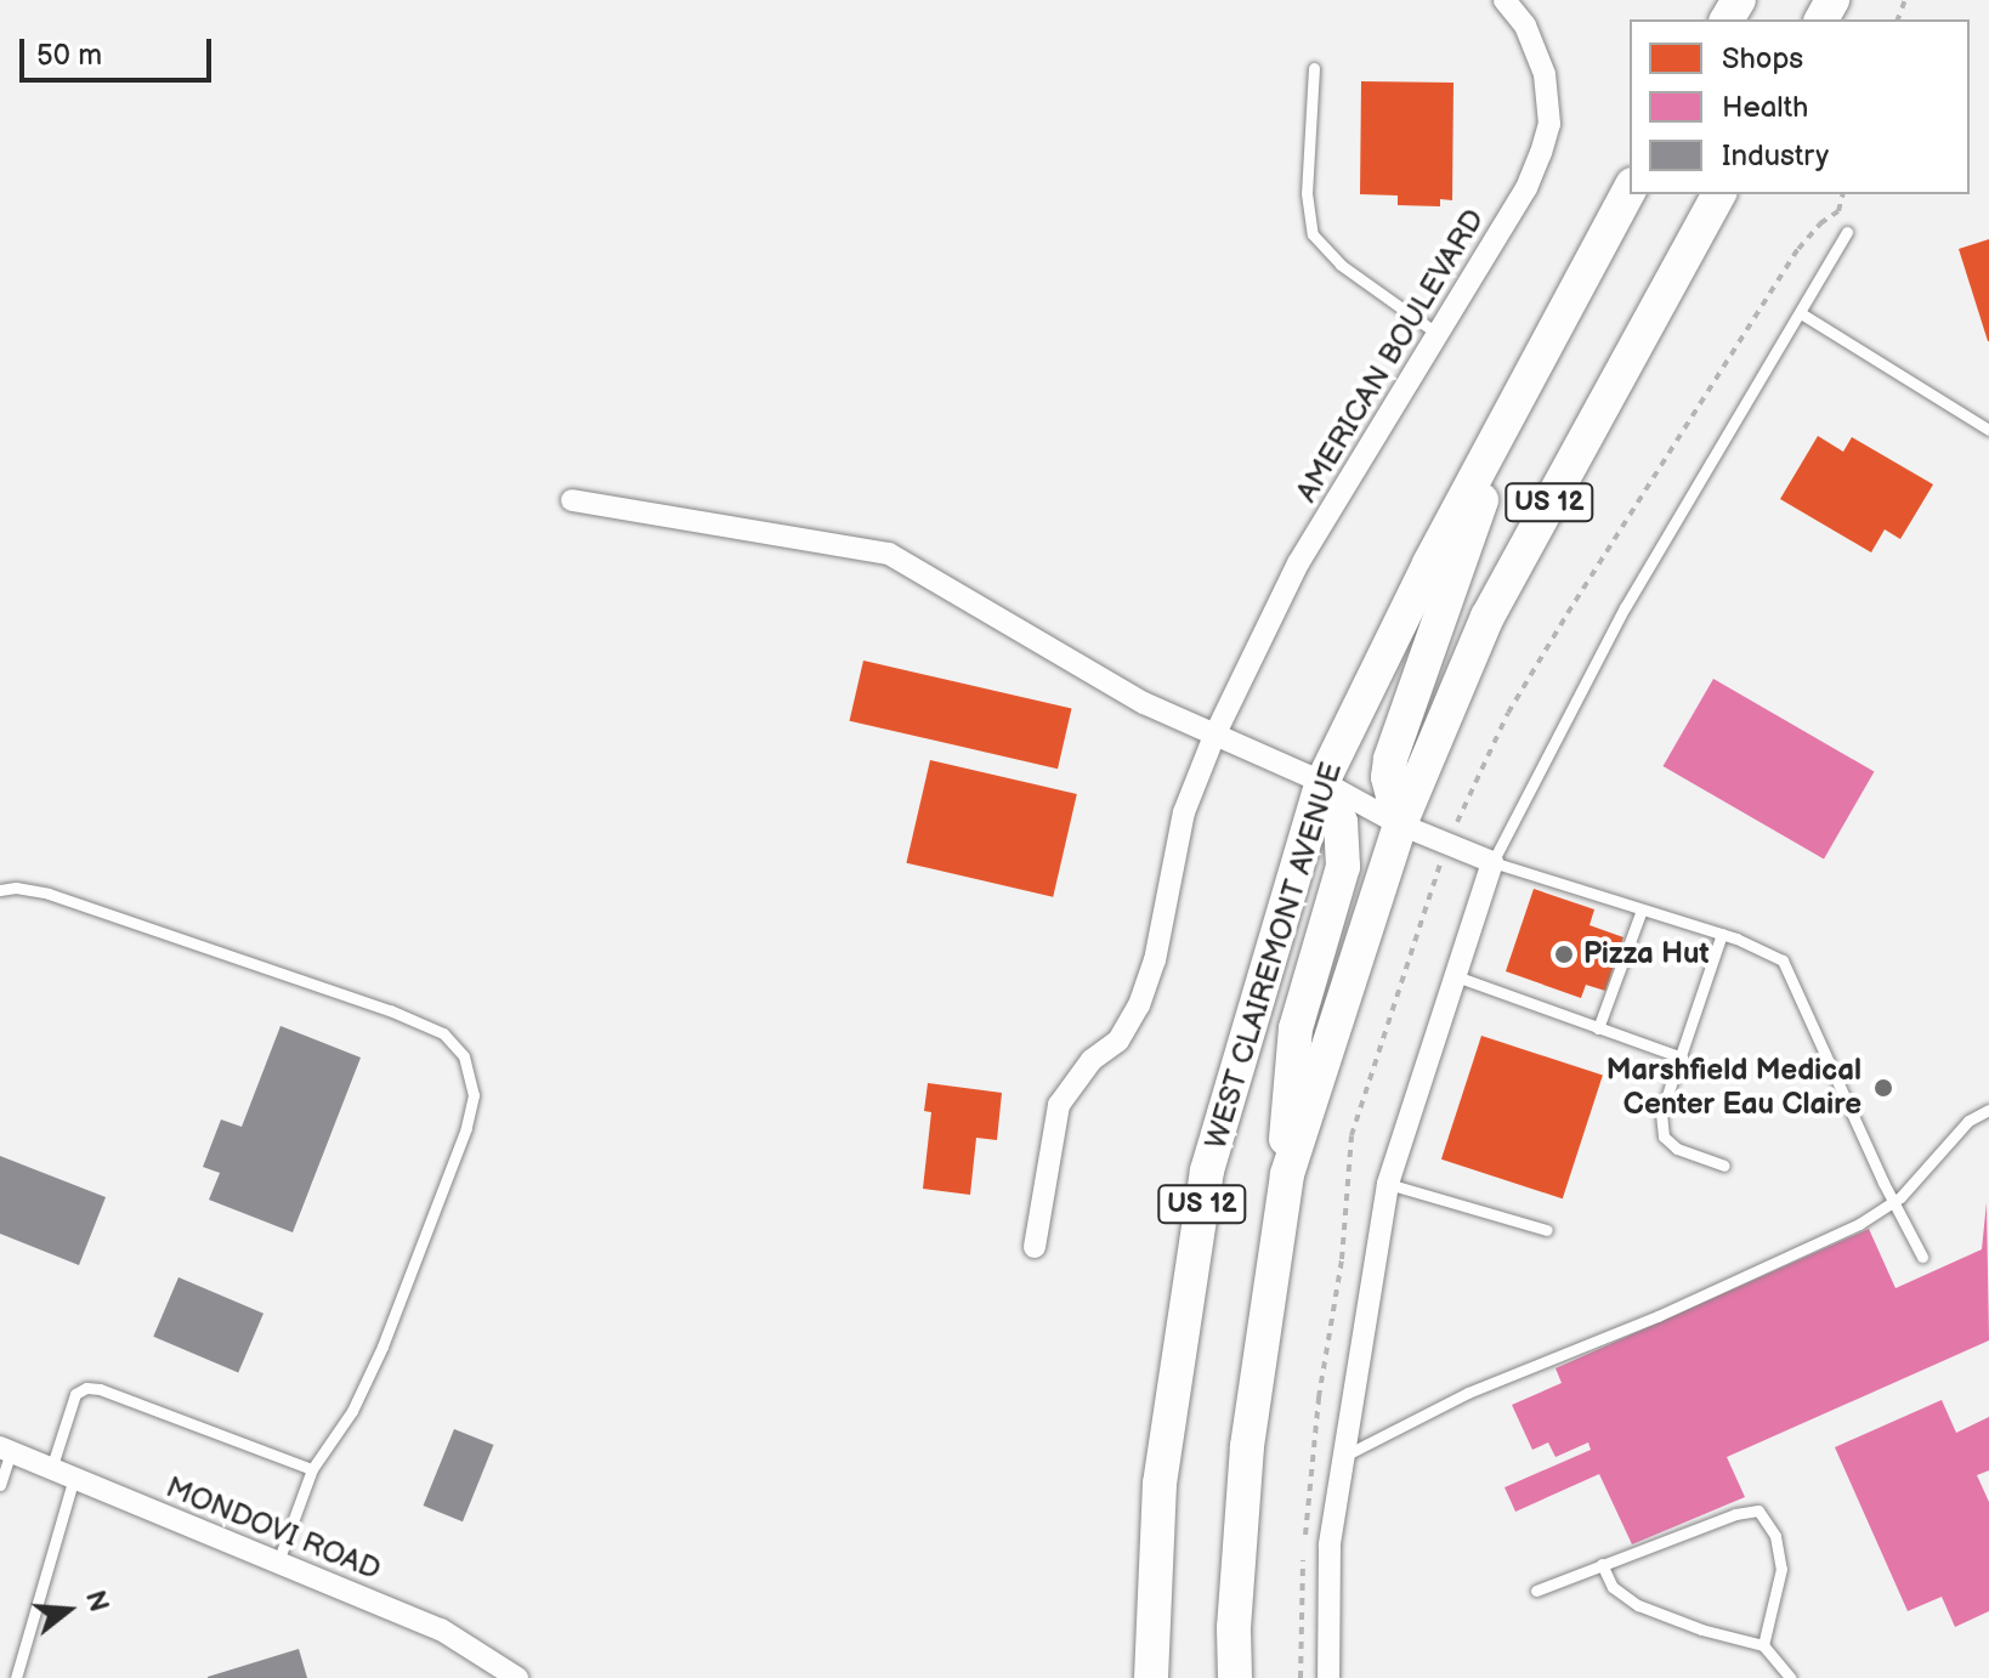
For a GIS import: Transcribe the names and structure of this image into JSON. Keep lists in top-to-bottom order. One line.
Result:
{"streets":{"main road":["US 12","WEST CLAIREMONT AVENUE"],"street":["AMERICAN BOULEVARD","MONDOVI ROAD"]},"places":["Pizza Hut","Marshfield Medical Center Eau Claire"],"legend":["Shops","Health","Industry"],"scale_bar":"50 m","north":"right"}
